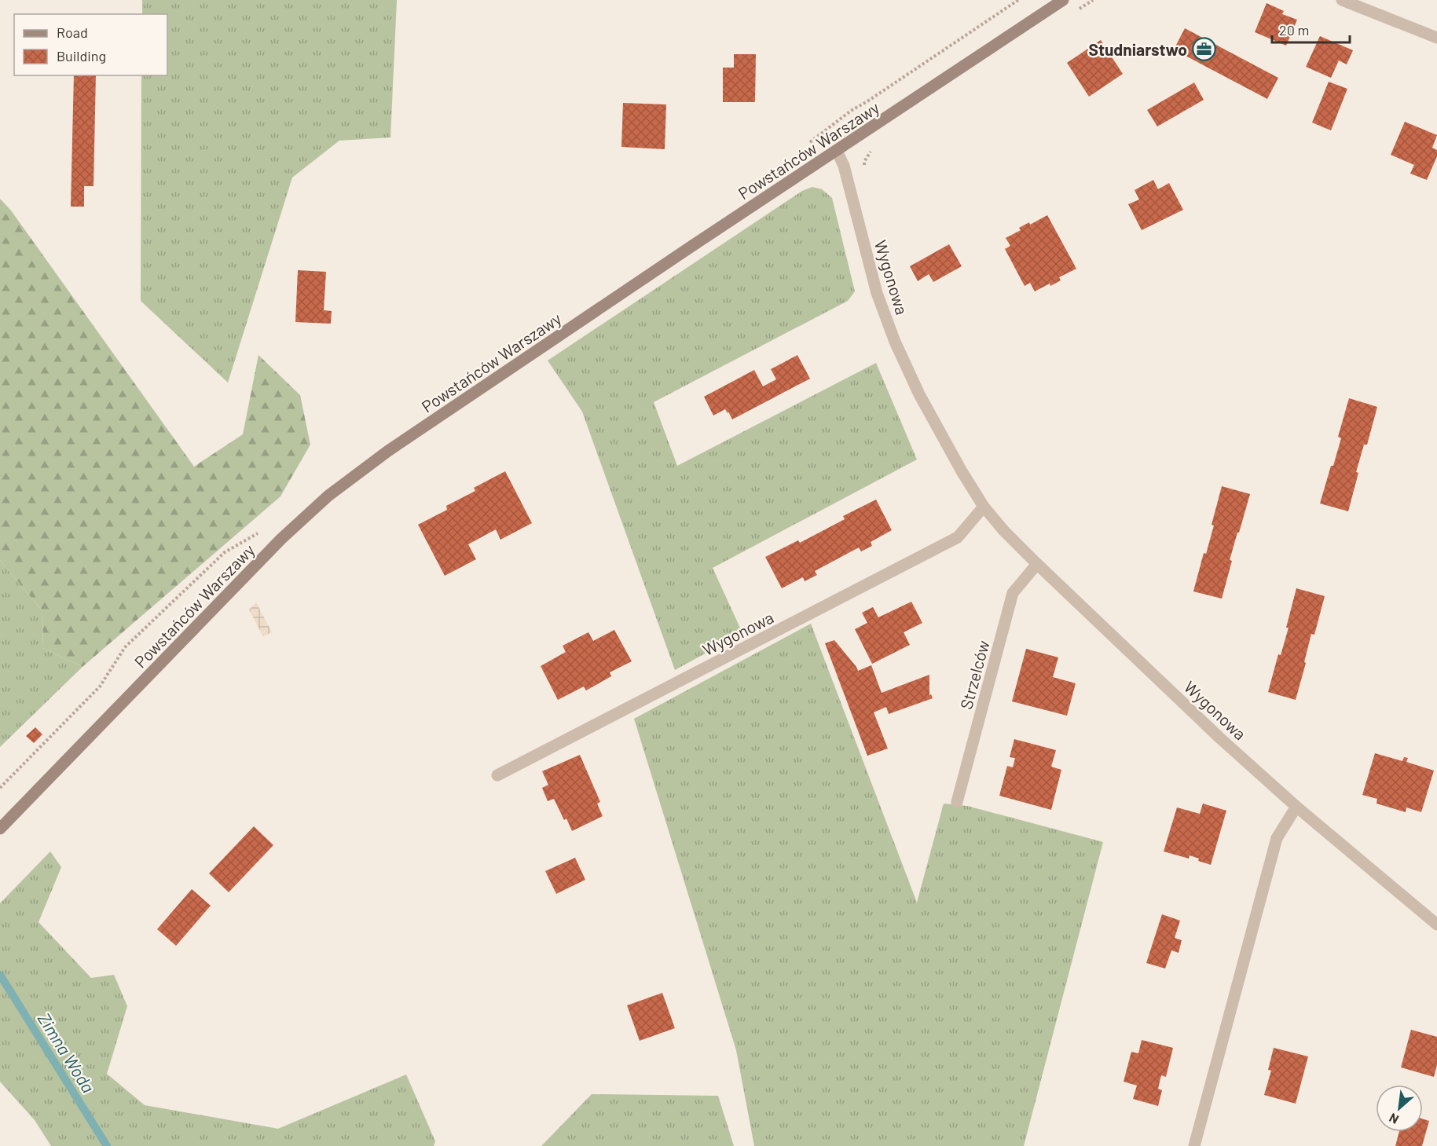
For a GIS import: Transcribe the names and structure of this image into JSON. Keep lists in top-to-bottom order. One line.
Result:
{"streets":{"street":["Powstańców Warszawy","Wygonowa","Strzelców"]},"crossings":[["Powstańców Warszawy","Wygonowa"],["Wygonowa","Strzelców"]],"water":["Zimna Woda"],"places":{"office":["Studniarstwo"]},"legend":["Road","Building"],"scale_bar":"20 m","north":"bottom left"}
